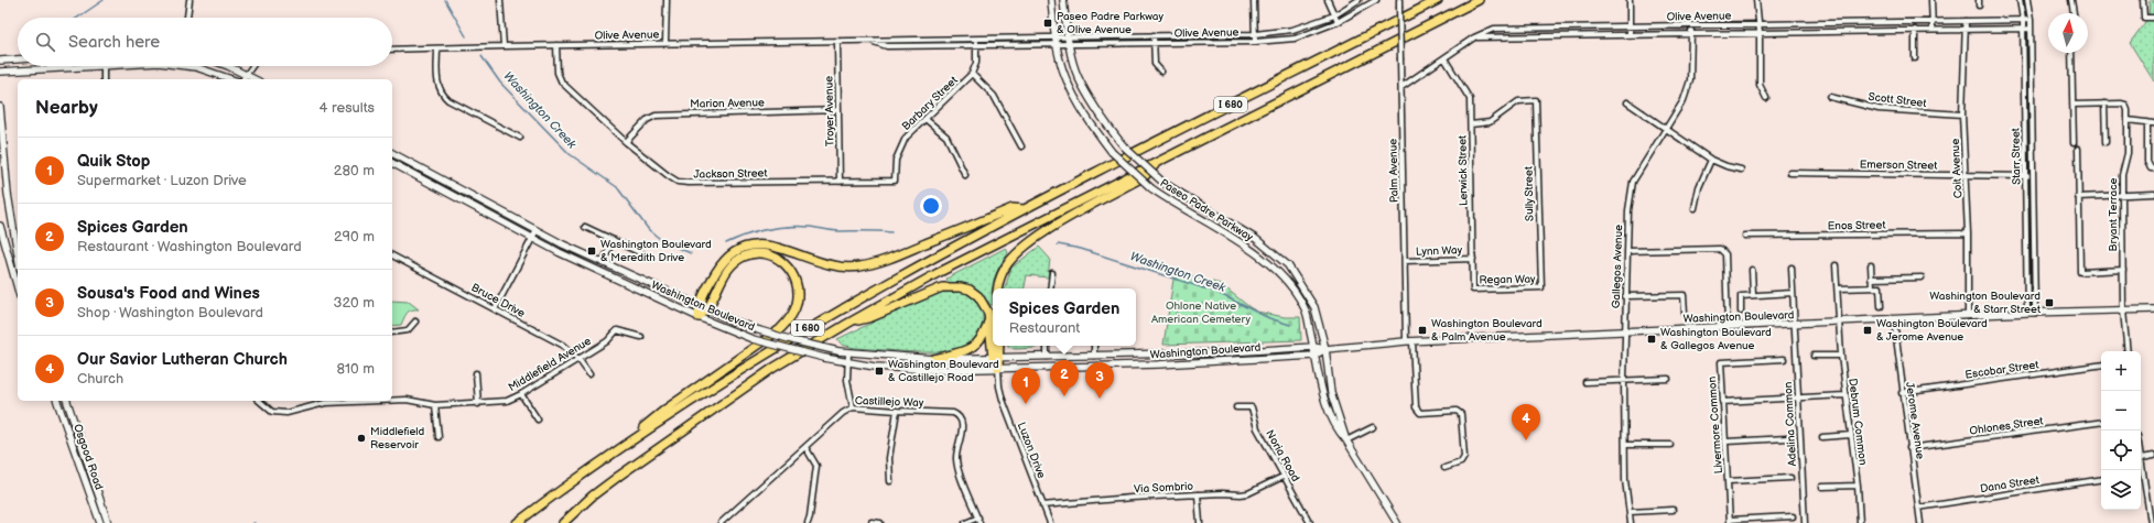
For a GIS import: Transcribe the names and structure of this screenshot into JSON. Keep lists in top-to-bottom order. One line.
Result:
{"streets":{"highway":["I 680"],"main road":["Paseo Padre Parkway","Washington Boulevard","Osgood Road"],"street":["Olive Avenue","Scott Street","Marion Avenue","Barbary Street","Troyer Avenue","Starr Street","Emerson Street","Coit Avenue","Palm Avenue","Lerwick Street","Jackson Street","Sully Street","Bryant Terrace","Enos Street","Lynn Way","Gallegos Avenue","Regan Way","Bruce Drive","Middlefield Avenue","Escobar Street","Castillejo Way","Jerome Avenue","Debrum Common","Adelina Common","Livermore Common","Ohlones Street","Luzon Drive","Noria Road","Dana Street","Via Sombrio"]},"crossings":[["Olive Avenue","Barbary Street"],["Olive Avenue","Troyer Avenue"],["Olive Avenue","Starr Street"],["Olive Avenue","Coit Avenue"],["Olive Avenue","Palm Avenue"],["Olive Avenue","Lerwick Street"],["Olive Avenue","Jackson Street"],["Olive Avenue","Paseo Padre Parkway"],["Olive Avenue","Gallegos Avenue"],["Scott Street","Coit Avenue"],["Marion Avenue","Troyer Avenue"],["Marion Avenue","Jackson Street"],["Barbary Street","Jackson Street"],["Troyer Avenue","Jackson Street"],["Starr Street","Emerson Street"],["Starr Street","Washington Boulevard"],["Emerson Street","Coit Avenue"],["Coit Avenue","Enos Street"],["Coit Avenue","Washington Boulevard"],["Palm Avenue","Lynn Way"],["Palm Avenue","Washington Boulevard"],["Lerwick Street","Sully Street"],["Lerwick Street","Lynn Way"],["Lerwick Street","Regan Way"],["Sully Street","Regan Way"],["Paseo Padre Parkway","Washington Boulevard"],["Bryant Terrace","Washington Boulevard"],["Gallegos Avenue","Washington Boulevard"],["Bruce Drive","Middlefield Avenue"],["Washington Boulevard","Jerome Avenue"],["Washington Boulevard","Debrum Common"],["Washington Boulevard","Adelina Common"],["Washington Boulevard","Luzon Drive"],["Escobar Street","Jerome Avenue"],["Jerome Avenue","Ohlones Street"],["Jerome Avenue","Dana Street"],["Luzon Drive","Via Sombrio"],["Noria Road","Via Sombrio"]],"water":["Washington Creek"],"parks":["Ohlone Native American Cemetery"],"places":{"transit":["Paseo Padre Parkway & Olive Avenue","Washington Boulevard & Meredith Drive","Washington Boulevard & Starr Street","Washington Boulevard & Palm Avenue","Washington Boulevard & Jerome Avenue","Washington Boulevard & Gallegos Avenue","Washington Boulevard & Castillejo Road"],"other":["Middlefield Reservoir"]},"north":"top","page":{"search":"Search here","heading":["Nearby","4 results"],"list":[{"mark":"1","name":"Quik Stop","note":"Supermarket · Luzon Drive","value":"280 m"},{"mark":"2","name":"Spices Garden","note":"Restaurant · Washington Boulevard","value":"290 m"},{"mark":"3","name":"Sousa's Food and Wines","note":"Shop · Washington Boulevard","value":"320 m"},{"mark":"4","name":"Our Savior Lutheran Church","note":"Church","value":"810 m"}],"popup":["Spices Garden","Restaurant"],"map_buttons":["+","−"],"pins":["2","3","1","4"]}}
